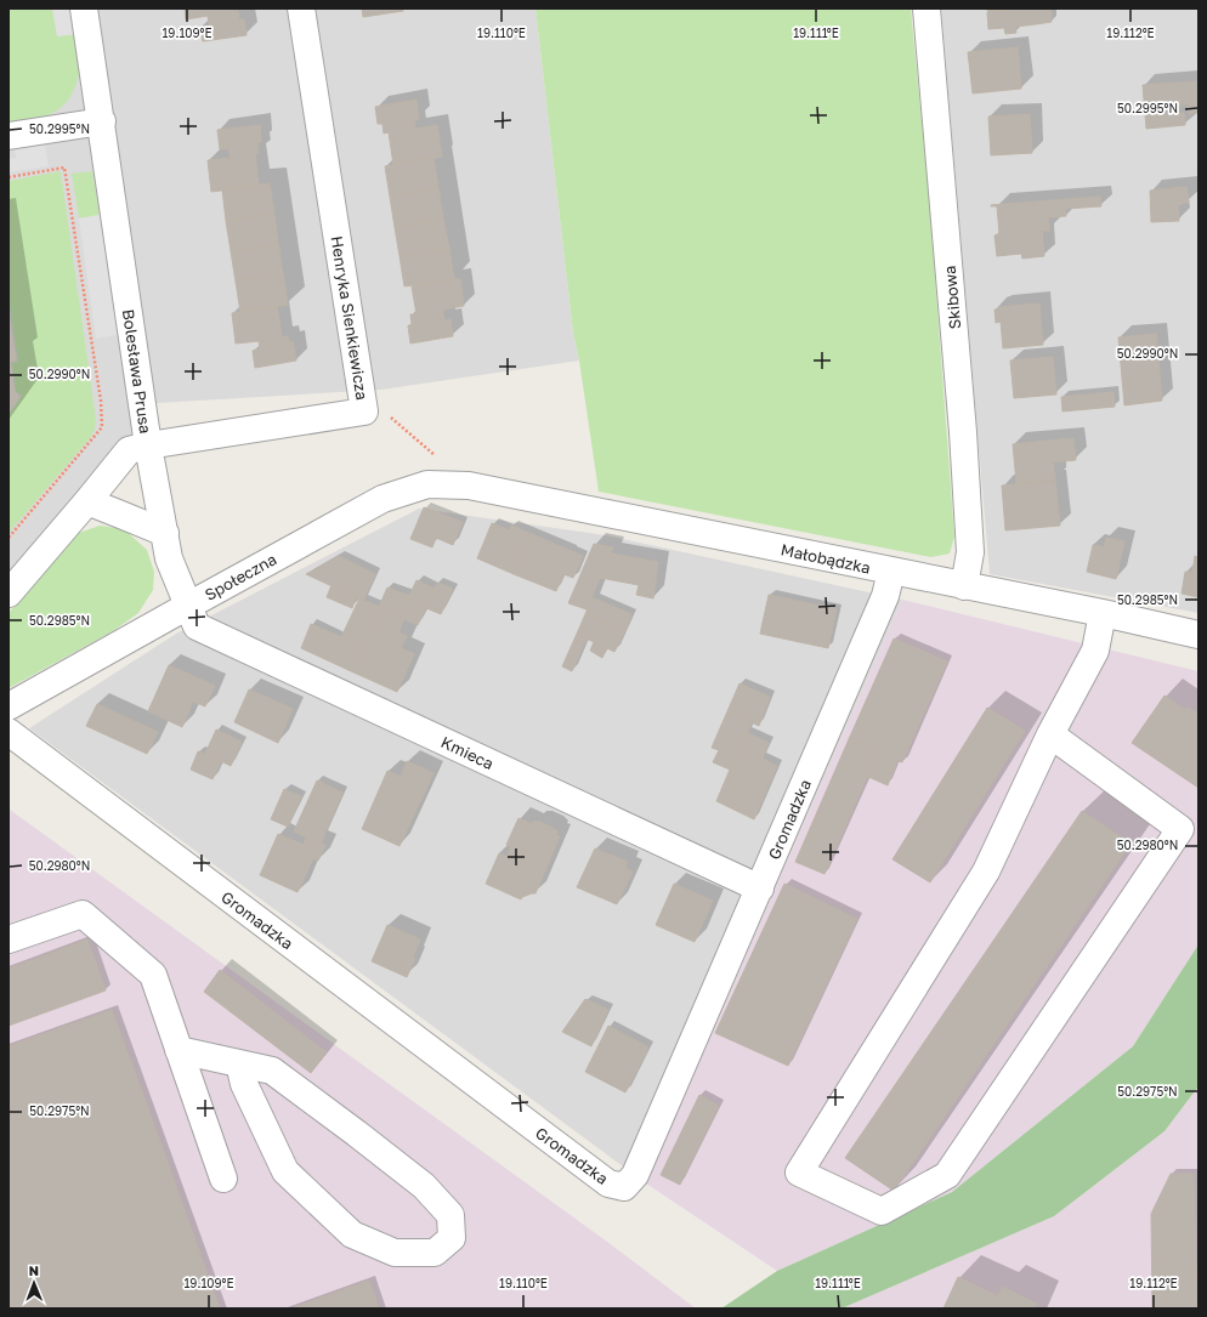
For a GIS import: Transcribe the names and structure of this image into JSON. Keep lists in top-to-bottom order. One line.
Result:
{"streets":{"street":["Skibowa","Henryka Sienkiewicza","Bolesława Prusa","Małobądzka","Społeczna","Kmieca","Gromadzka"]},"crossings":[["Skibowa","Małobądzka"],["Henryka Sienkiewicza","Bolesława Prusa"],["Henryka Sienkiewicza","Kmieca"],["Bolesława Prusa","Kmieca"],["Małobądzka","Społeczna"],["Małobądzka","Gromadzka"],["Społeczna","Kmieca"],["Kmieca","Gromadzka"]],"north":"top","coordinates":["19.109°E","19.110°E","19.111°E","19.112°E","50.2995°N","50.2990°N","50.2985°N","50.2980°N","50.2975°N"]}
